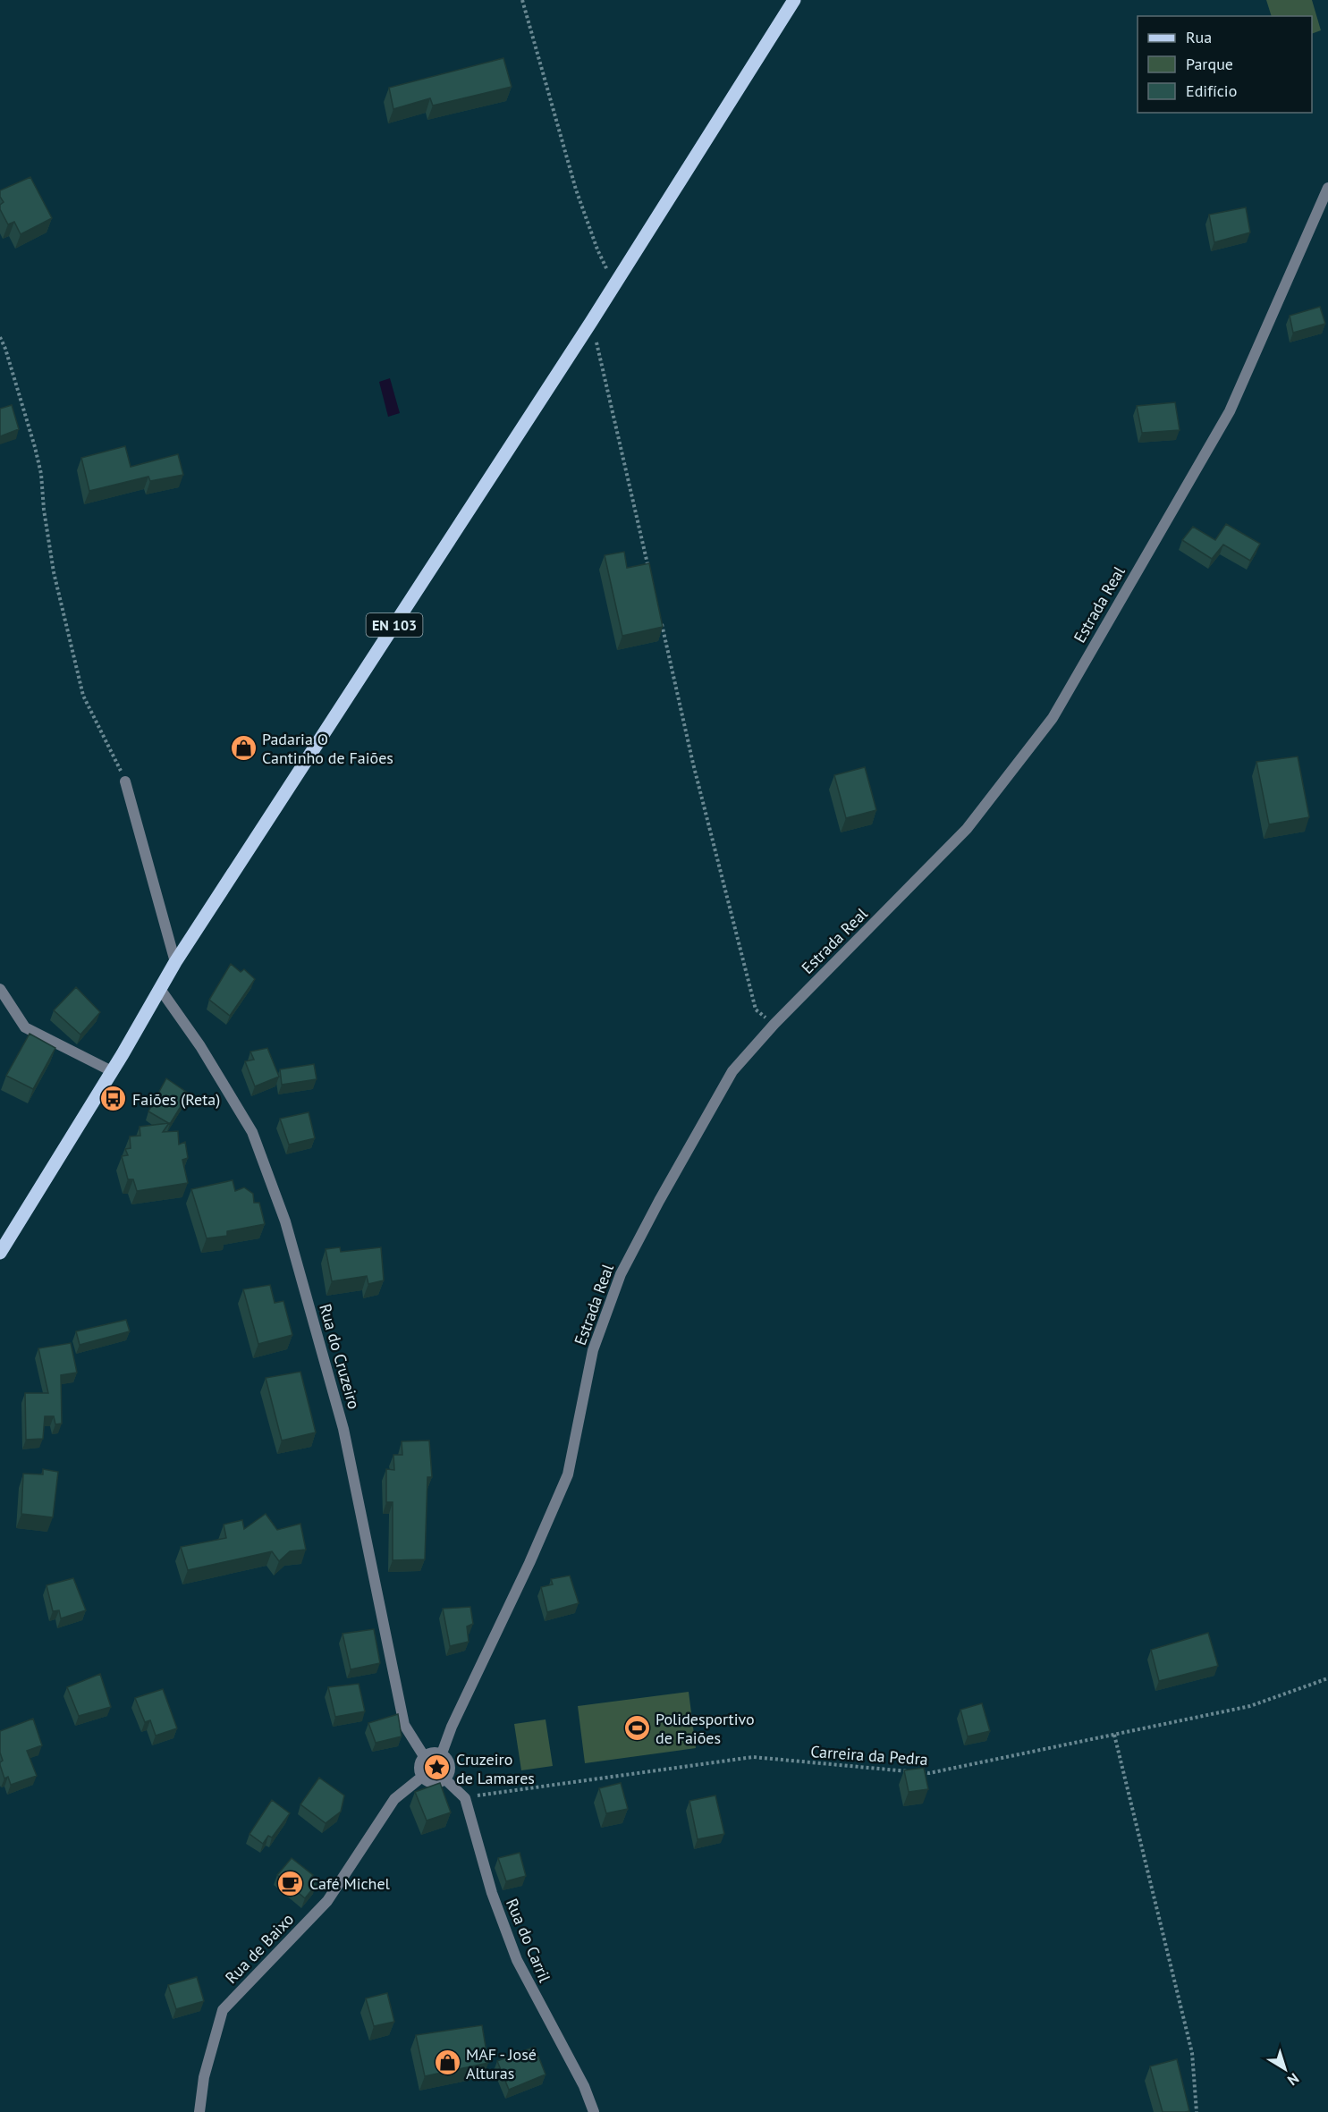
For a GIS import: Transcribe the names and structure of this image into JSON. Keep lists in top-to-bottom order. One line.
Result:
{"streets":{"main road":["EN 103"],"street":["Estrada Real","Rua do Cruzeiro","Rua do Carril","Rua de Baixo"],"path":["Carreira da Pedra"]},"crossings":[["Estrada Real","Rua do Cruzeiro"],["Estrada Real","Rua de Baixo"],["EN 103","Rua do Cruzeiro"],["Rua do Cruzeiro","Rua de Baixo"],["Carreira da Pedra","Rua do Carril"]],"places":{"shop":["Padaria O Cantinho de Faiões","MAF - José Alturas"],"bus stop":["Faiões (Reta)"],"sports":["Polidesportivo de Faiões"],"place":["Cruzeiro de Lamares"],"cafe":["Café Michel"]},"legend":["Rua","Parque","Edifício"],"north":"bottom right"}
